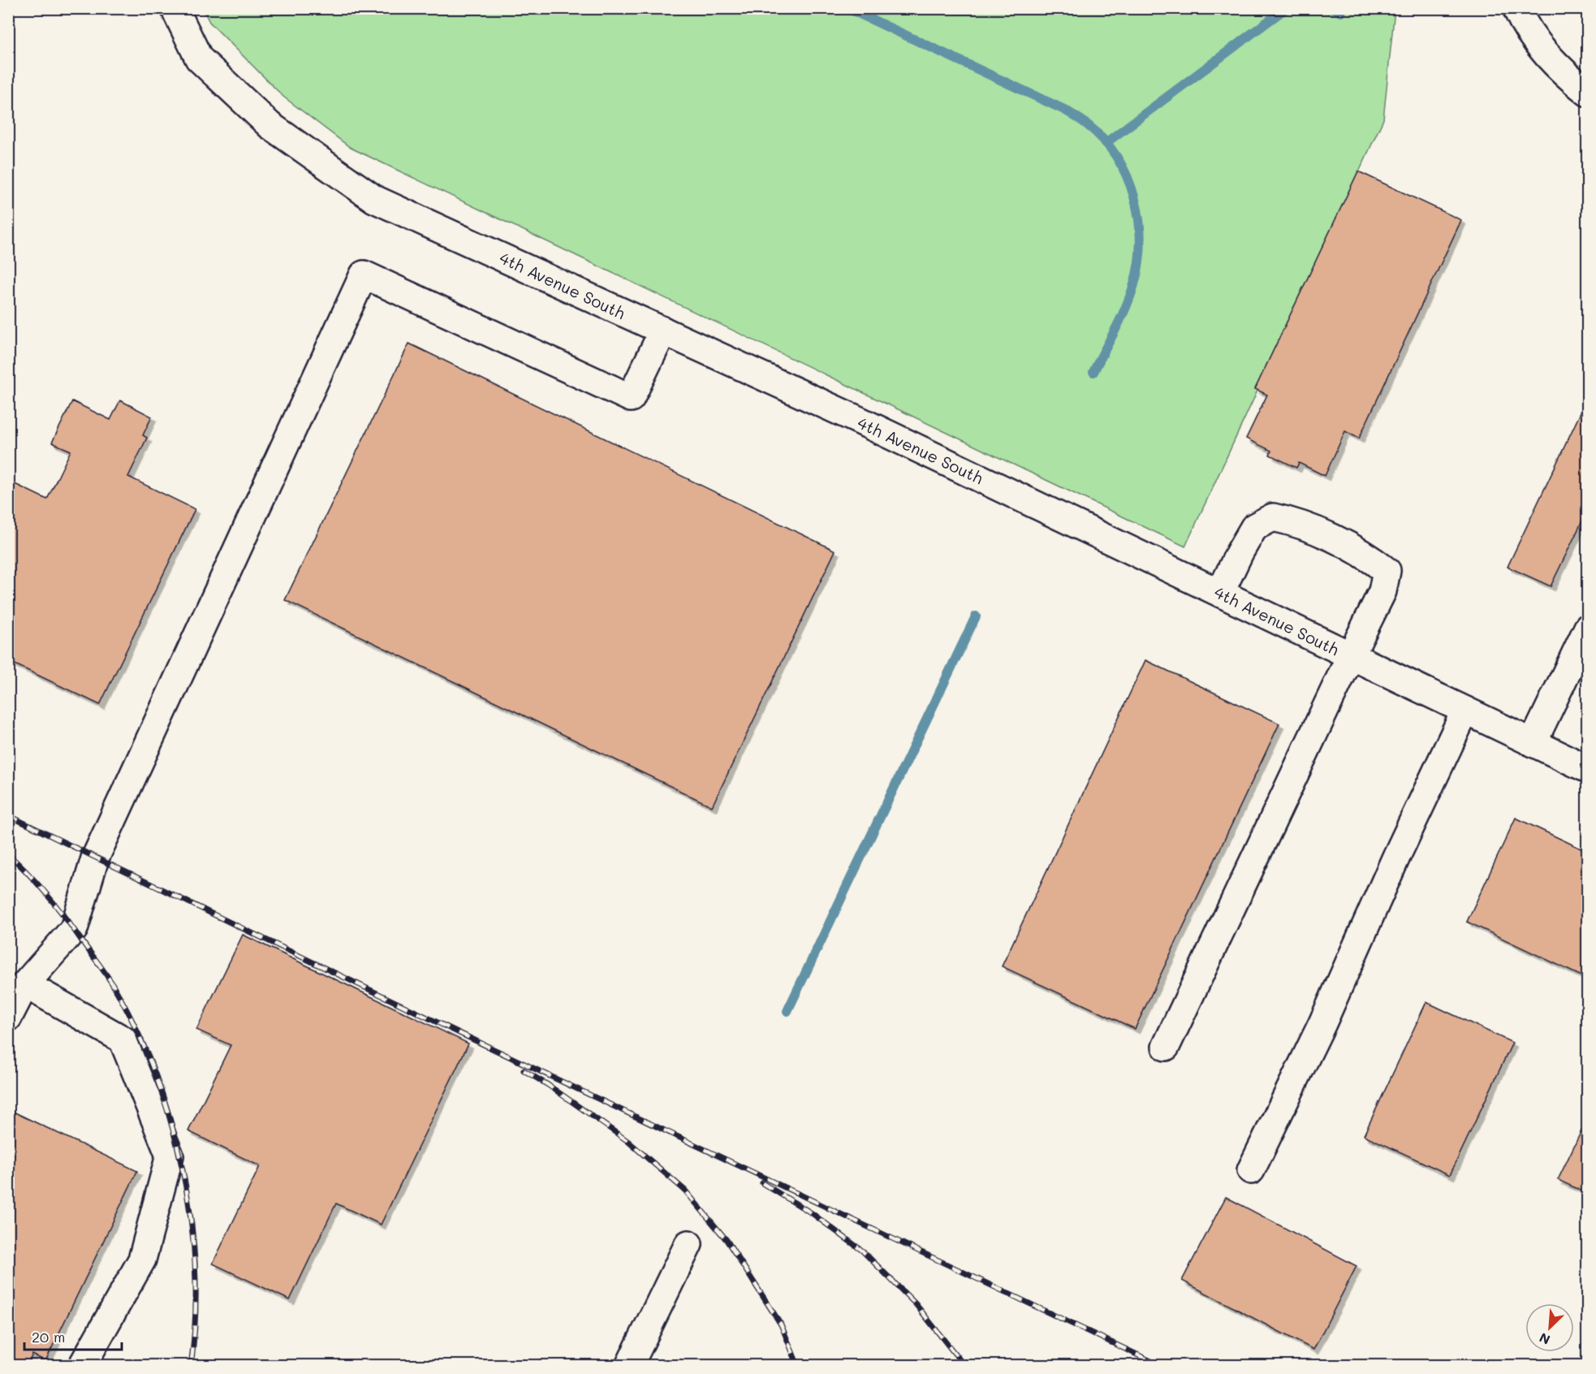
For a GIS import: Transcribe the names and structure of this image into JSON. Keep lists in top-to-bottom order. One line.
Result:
{"streets":{"street":["4th Avenue South"]},"scale_bar":"20 m","north":"bottom left"}
